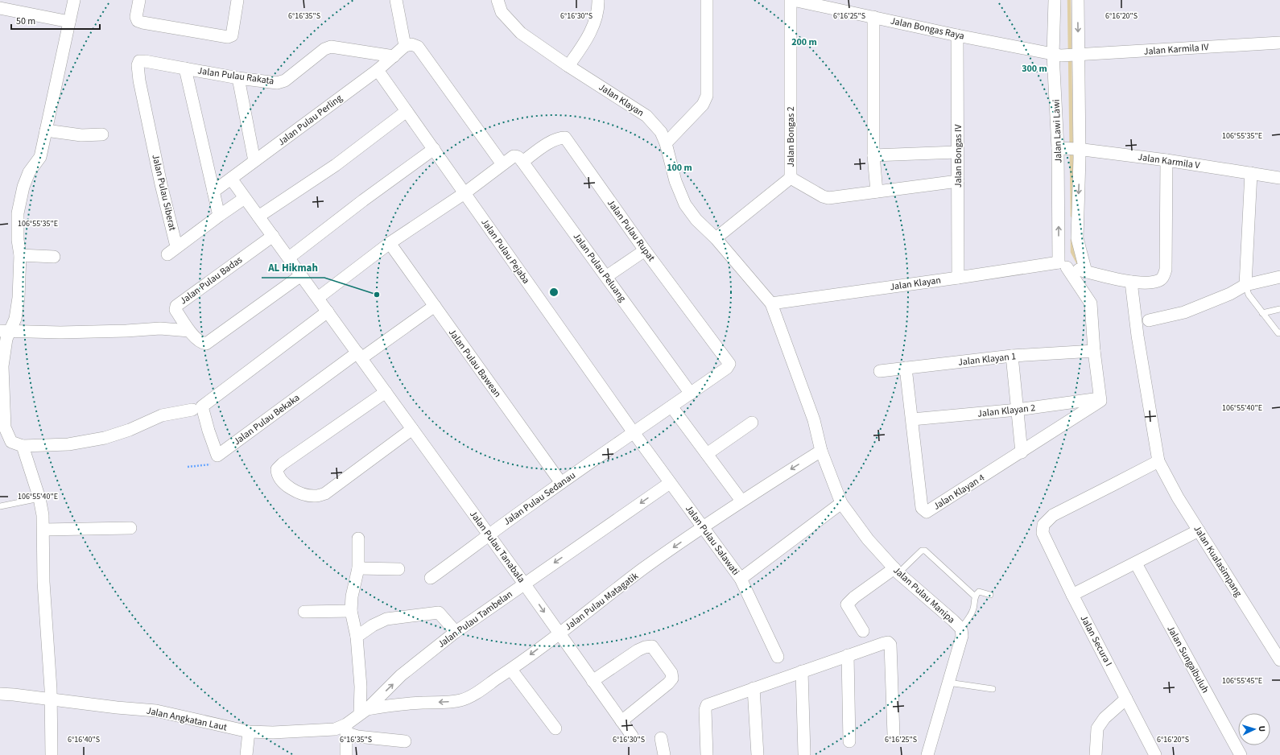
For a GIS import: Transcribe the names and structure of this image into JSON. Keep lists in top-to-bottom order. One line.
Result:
{"streets":{"street":["Jalan Bongas Raya","Jalan Karmila IV","Jalan Pulau Rakata","Jalan Klayan","Jalan Pulau Perling","Jalan Lawi Lawi","Jalan Bongas 2","Jalan Bongas IV","Jalan Karmila V","Jalan Pulau Siberat","Jalan Pulau Rupat","Jalan Pulau Pejaba","Jalan Pulau Peluang","Jalan Pulau Badas","Jalan Klayan 1","Jalan Pulau Bawean","Jalan Klayan 2","Jalan Pulau Bekaka","Jalan Klayan 4","Jalan Pulau Sedanau","Jalan Pulau Salawati","Jalan Pulau Tanabala","Jalan Kualasimpang","Jalan Pulau Manipa","Jalan Pulau Matagatik","Jalan Pulau Tambelan","Jalan Secura I","Jalan Sungaibuluh","Jalan Angkatan Laut"]},"crossings":[["Jalan Bongas Raya","Jalan Karmila IV"],["Jalan Bongas Raya","Jalan Lawi Lawi"],["Jalan Bongas Raya","Jalan Bongas IV"],["Jalan Karmila IV","Jalan Lawi Lawi"],["Jalan Pulau Rakata","Jalan Pulau Perling"],["Jalan Pulau Rakata","Jalan Pulau Siberat"],["Jalan Klayan","Jalan Lawi Lawi"],["Jalan Klayan","Jalan Bongas 2"],["Jalan Klayan","Jalan Bongas IV"],["Jalan Klayan","Jalan Pulau Manipa"],["Jalan Klayan","Jalan Pulau Matagatik"],["Jalan Pulau Perling","Jalan Pulau Pejaba"],["Jalan Pulau Perling","Jalan Pulau Tanabala"],["Jalan Lawi Lawi","Jalan Karmila V"],["Jalan Pulau Siberat","Jalan Pulau Tanabala"],["Jalan Pulau Rupat","Jalan Pulau Peluang"],["Jalan Pulau Rupat","Jalan Pulau Sedanau"],["Jalan Pulau Pejaba","Jalan Pulau Sedanau"],["Jalan Pulau Pejaba","Jalan Pulau Salawati"],["Jalan Pulau Peluang","Jalan Pulau Sedanau"],["Jalan Pulau Badas","Jalan Pulau Tanabala"],["Jalan Klayan 1","Jalan Klayan 4"],["Jalan Pulau Bawean","Jalan Pulau Sedanau"],["Jalan Klayan 2","Jalan Klayan 4"],["Jalan Pulau Bekaka","Jalan Pulau Tanabala"],["Jalan Pulau Sedanau","Jalan Pulau Salawati"],["Jalan Pulau Sedanau","Jalan Pulau Tanabala"],["Jalan Pulau Salawati","Jalan Pulau Matagatik"],["Jalan Pulau Salawati","Jalan Pulau Tambelan"],["Jalan Pulau Tanabala","Jalan Pulau Matagatik"],["Jalan Pulau Tanabala","Jalan Pulau Tambelan"],["Jalan Kualasimpang","Jalan Secura I"],["Jalan Pulau Manipa","Jalan Pulau Matagatik"],["Jalan Pulau Matagatik","Jalan Pulau Tambelan"],["Jalan Pulau Matagatik","Jalan Angkatan Laut"],["Jalan Pulau Tambelan","Jalan Angkatan Laut"]],"one_way":["Jalan Pulau Matagatik"],"places":["AL Hikmah"],"scale_bar":"50 m","north":"right","coordinates":["6°16'35\"S","6°16'30\"S","6°16'25\"S","6°16'20\"S","106°55'35\"E","106°55'40\"E","106°55'45\"E","6°16'40\"S"],"rings":["200 m","300 m","100 m"]}
